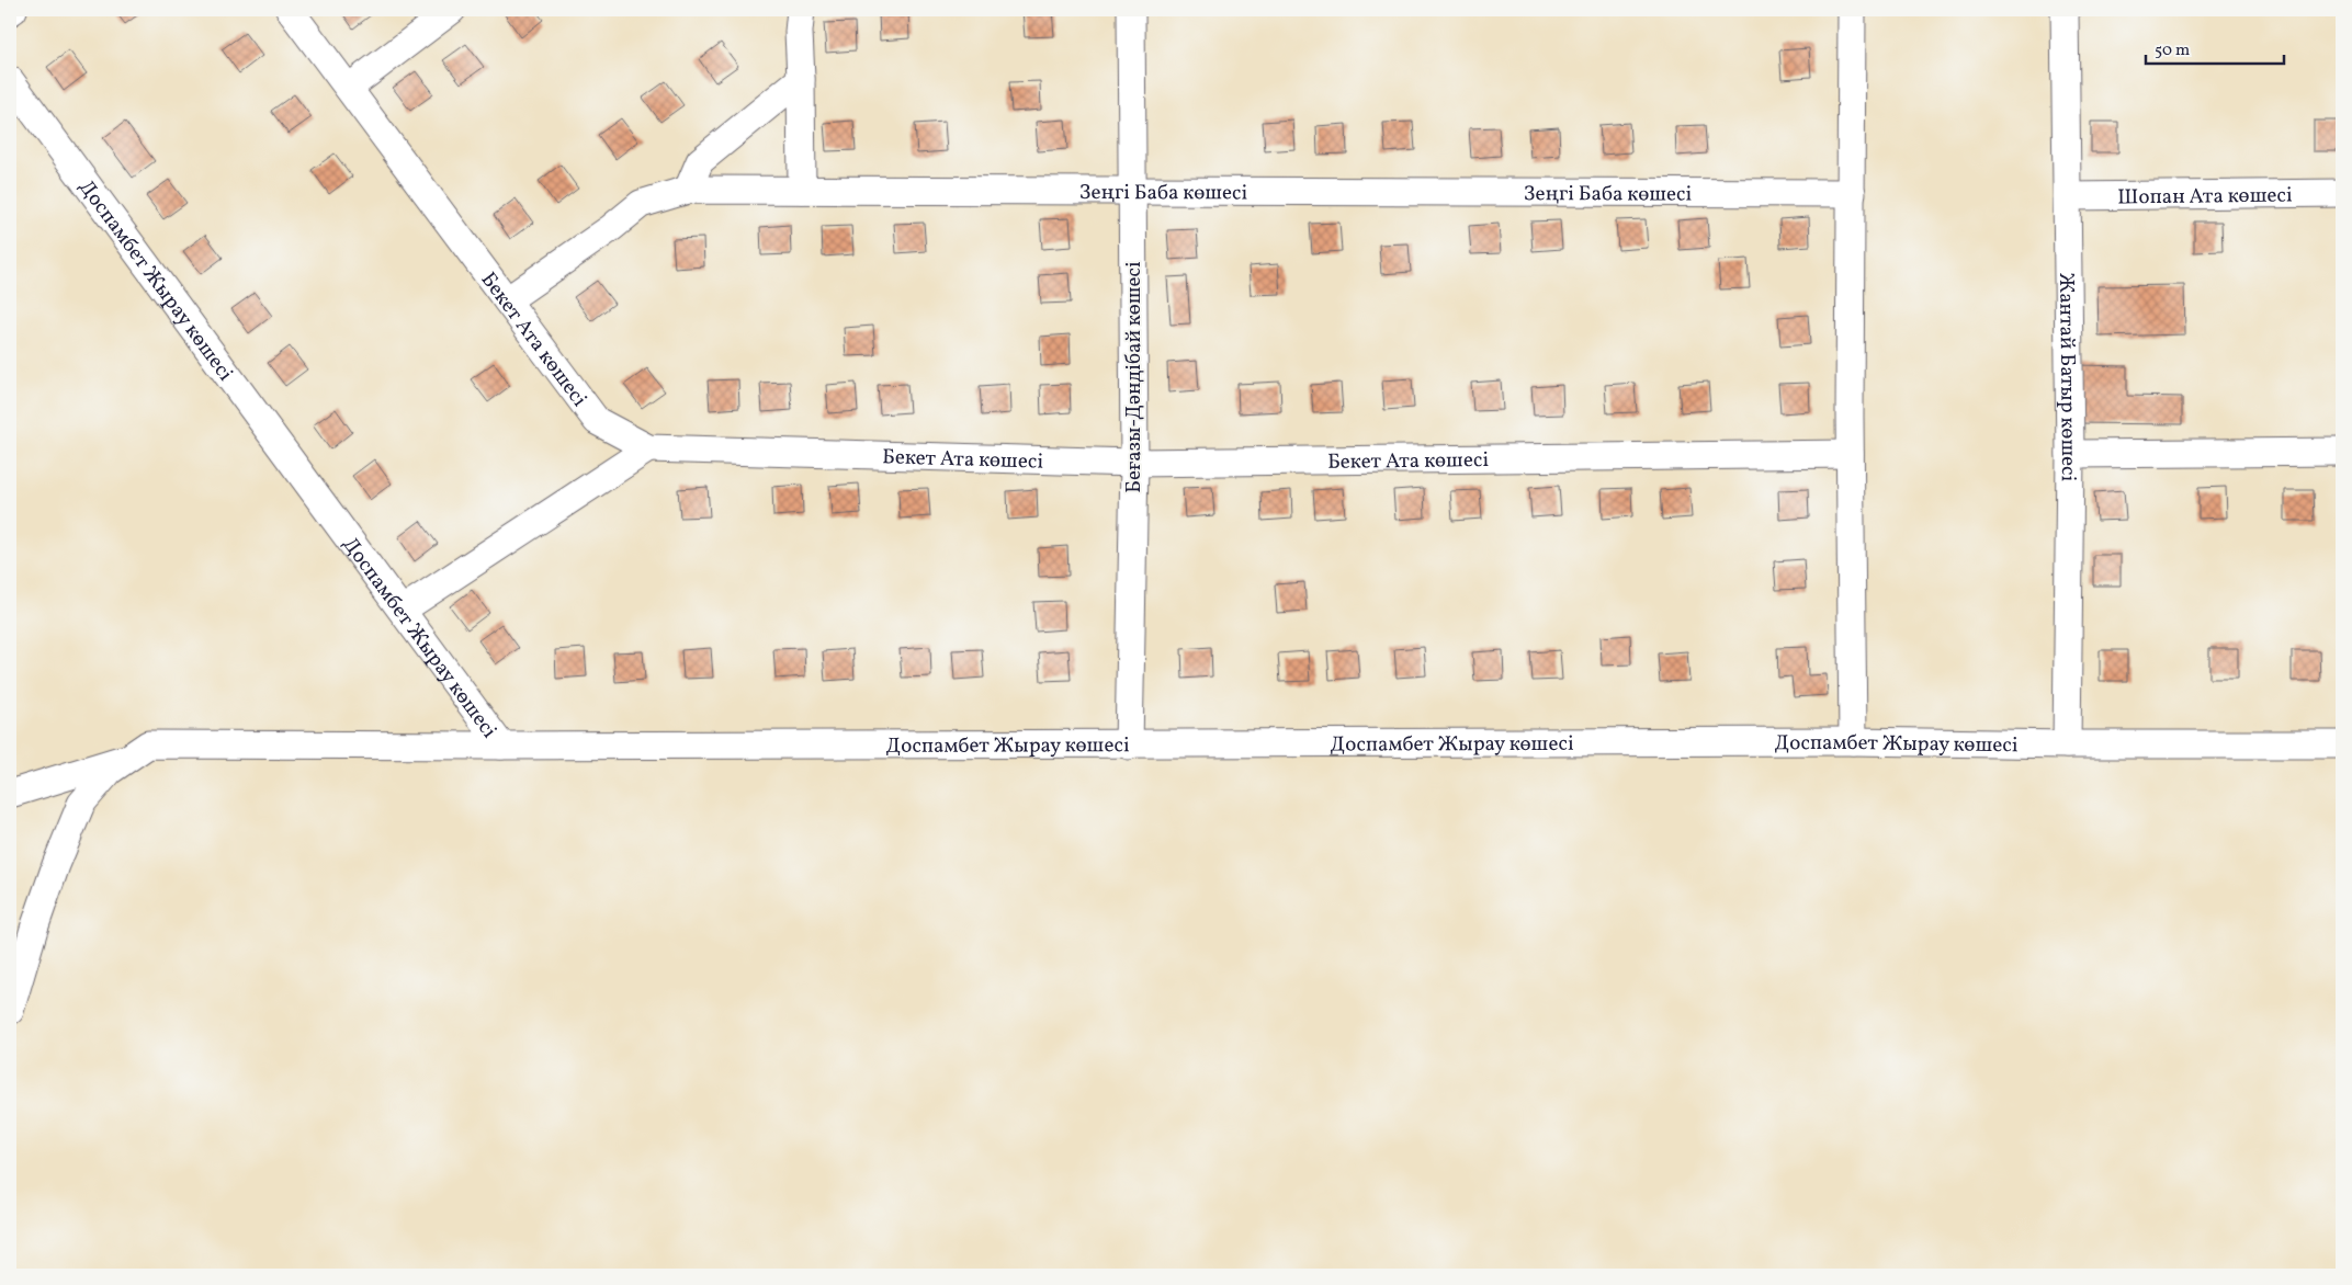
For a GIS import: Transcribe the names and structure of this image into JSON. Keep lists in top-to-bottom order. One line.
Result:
{"streets":{"street":["Зеңгі Баба көшесі","Шопан Ата көшесі","Доспамбет Жырау көшесі","Бекет Ата көшесі","Беғазы-Дәндібай көшесі","Жантай Батыр көшесі"]},"crossings":[["Зеңгі Баба көшесі","Бекет Ата көшесі"],["Зеңгі Баба көшесі","Беғазы-Дәндібай көшесі"],["Шопан Ата көшесі","Жантай Батыр көшесі"],["Доспамбет Жырау көшесі","Беғазы-Дәндібай көшесі"],["Доспамбет Жырау көшесі","Жантай Батыр көшесі"],["Бекет Ата көшесі","Беғазы-Дәндібай көшесі"]],"scale_bar":"50 m"}
